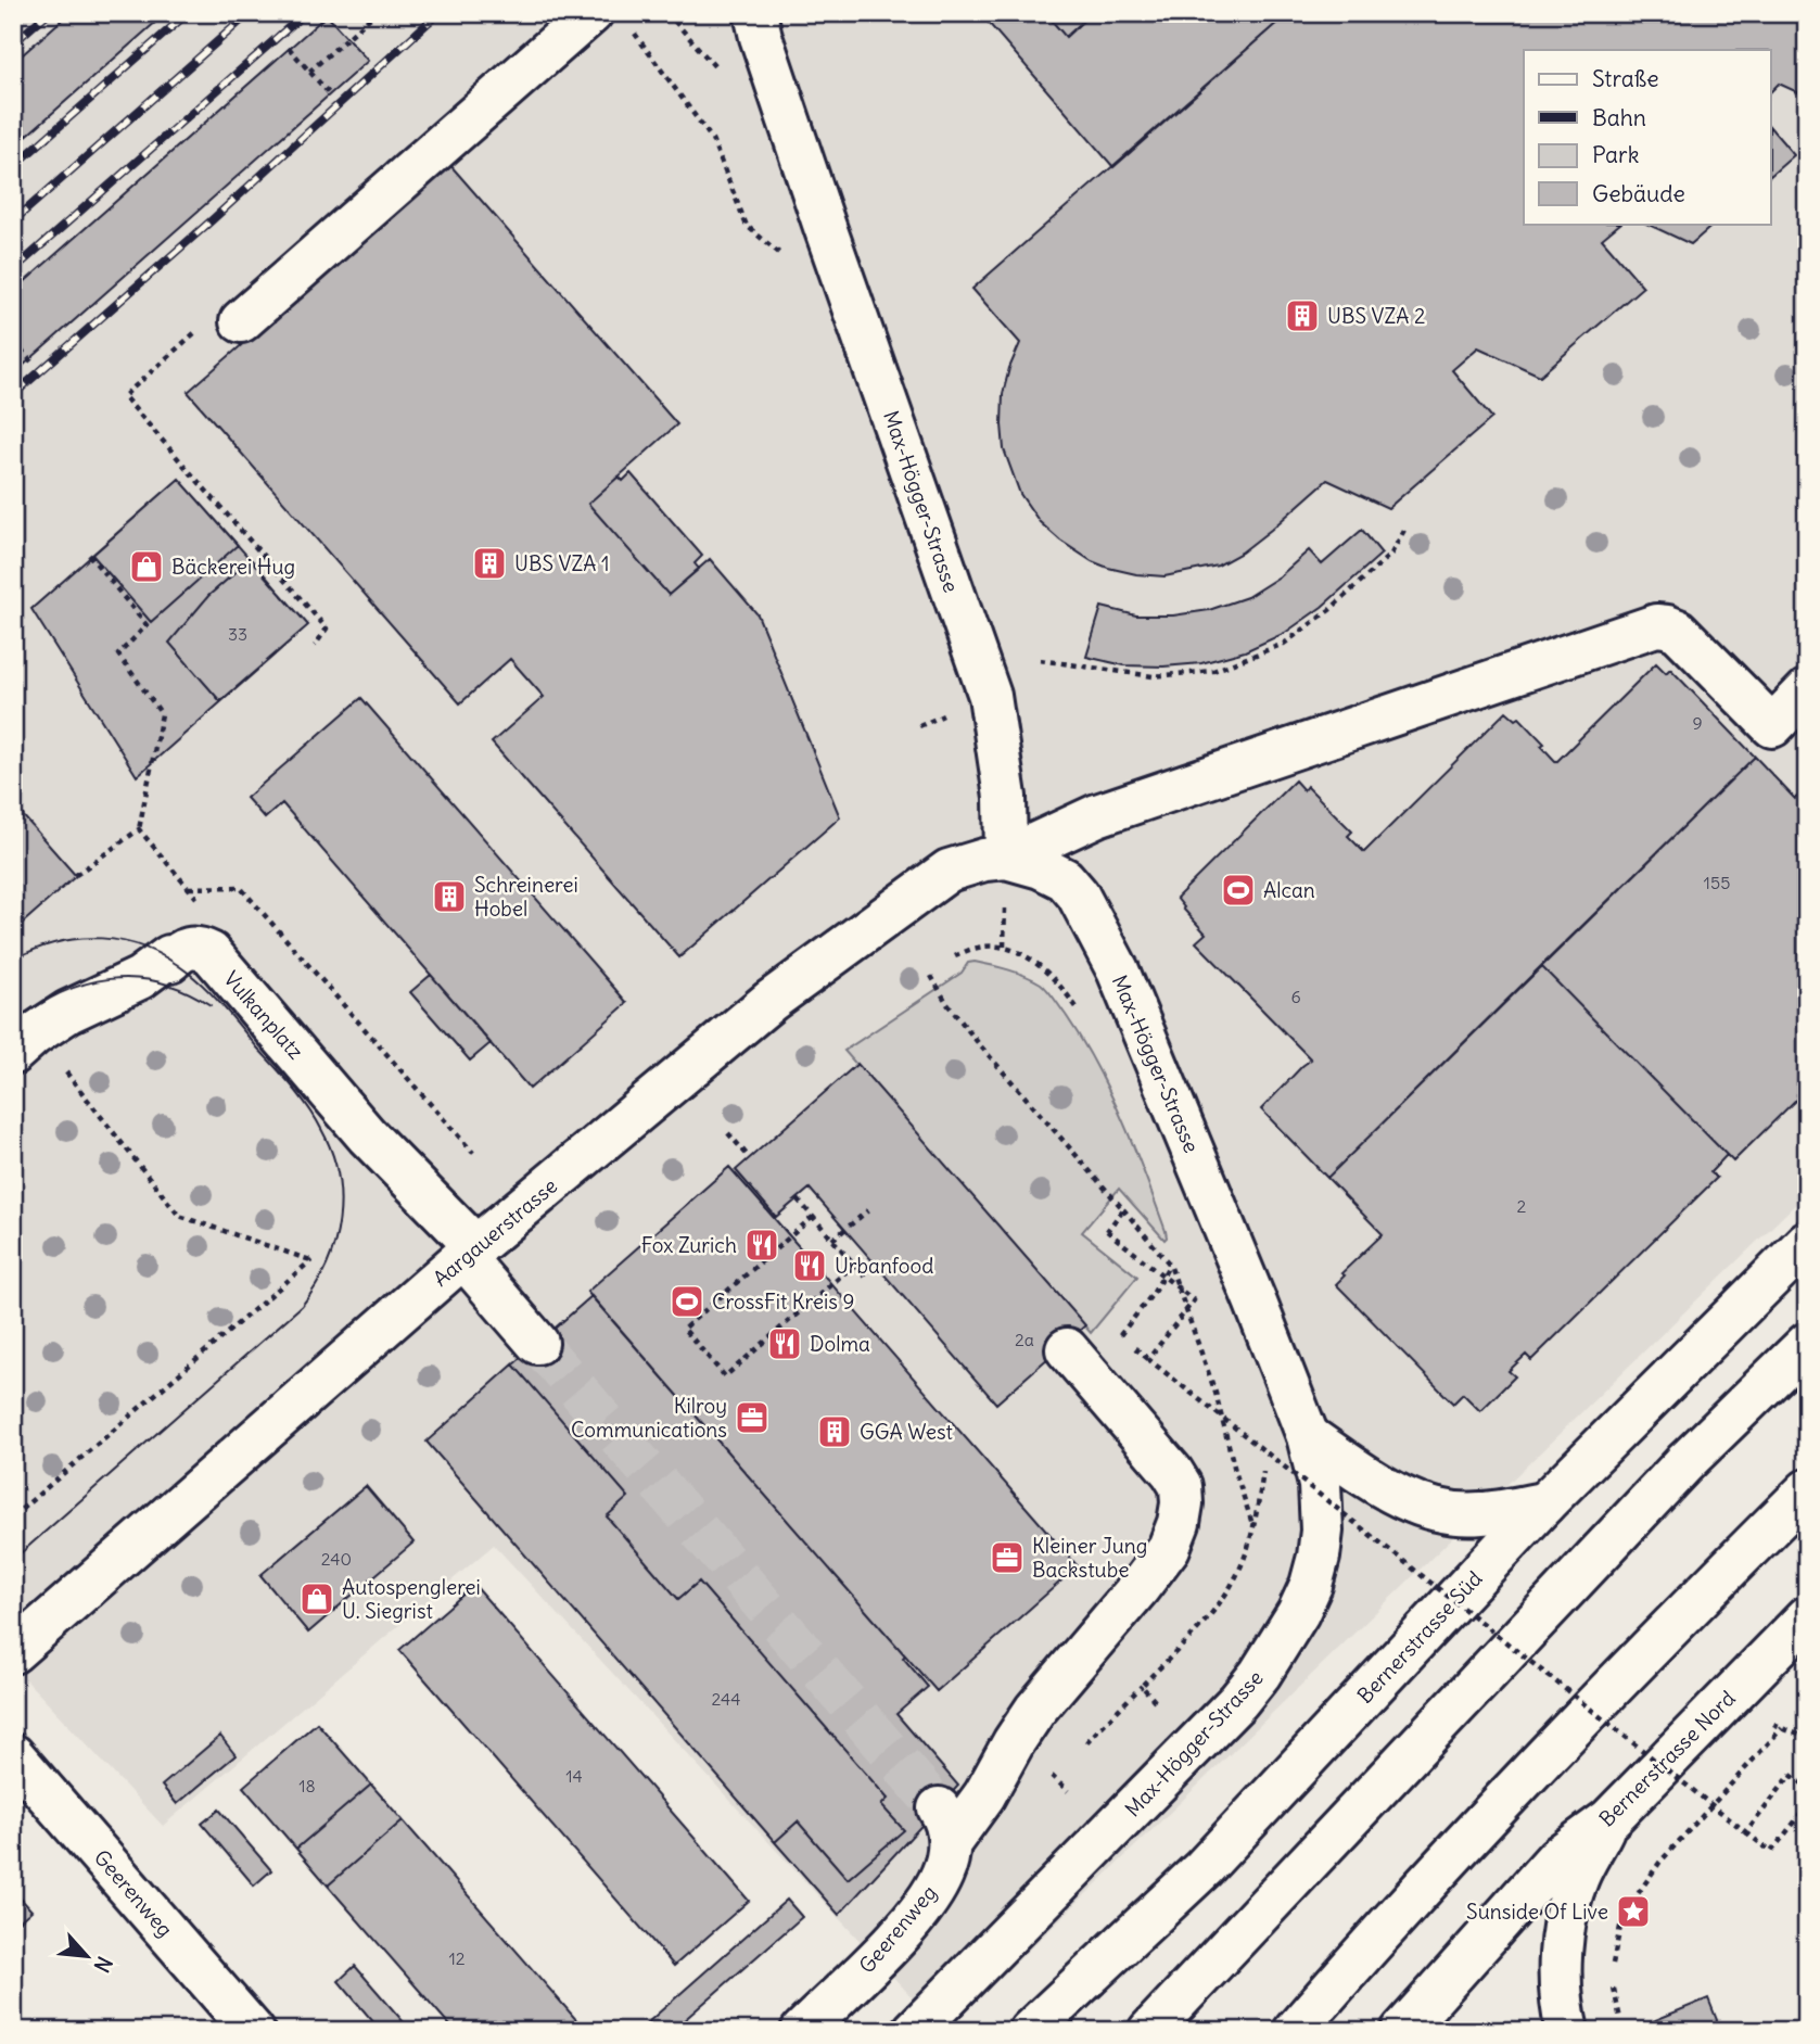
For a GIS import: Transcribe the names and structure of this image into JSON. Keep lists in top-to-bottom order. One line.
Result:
{"streets":{"main road":["Max-Högger-Strasse","Vulkanplatz","Aargauerstrasse","Bernerstrasse Süd","Bernerstrasse Nord","Geerenweg"]},"crossings":[["Max-Högger-Strasse","Aargauerstrasse"],["Vulkanplatz","Aargauerstrasse"]],"places":{"building":["UBS VZA 2","UBS VZA 1","Schreinerei Hobel","GGA West"],"shop":["Bäckerei Hug","Autospenglerei U. Siegrist"],"sports":["Alcan","CrossFit Kreis 9"],"restaurant":["Fox Zurich","Urbanfood","Dolma"],"office":["Kilroy Communications","Kleiner Jung Backstube"],"place":["Sunside Of Live"]},"house_numbers":["33","9","155","6","2","2a","240","244","14","18","12"],"legend":["Straße","Bahn","Park","Gebäude"],"north":"bottom right"}
